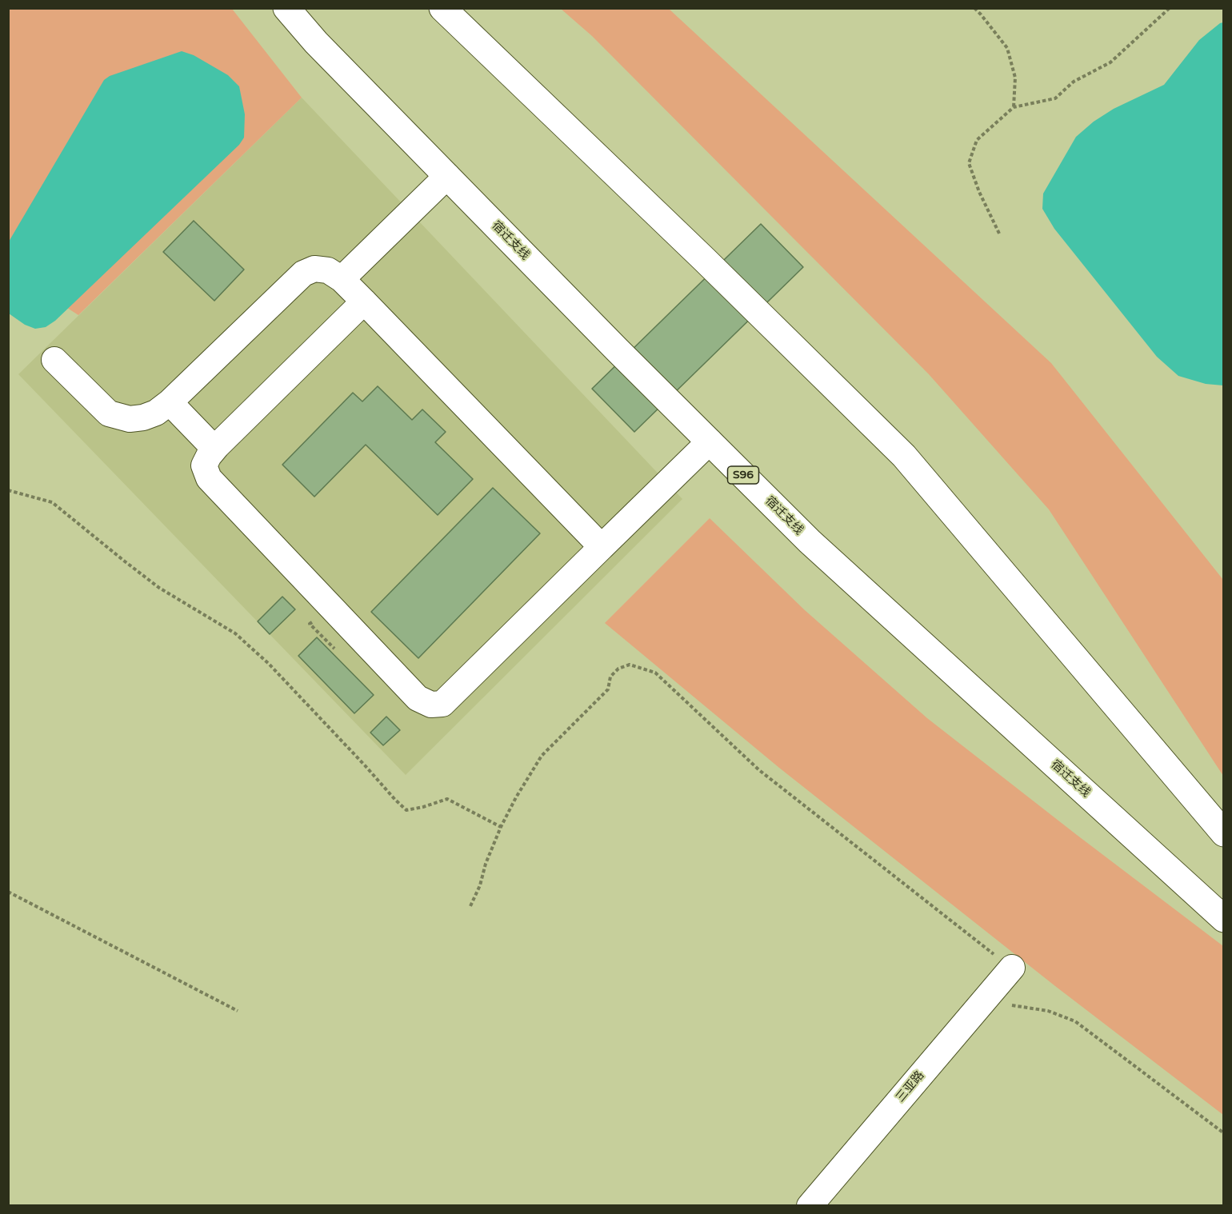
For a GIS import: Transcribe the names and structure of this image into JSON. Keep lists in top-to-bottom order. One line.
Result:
{"streets":{"highway":["宿迁支线","S96"],"street":["三亚路"]}}
